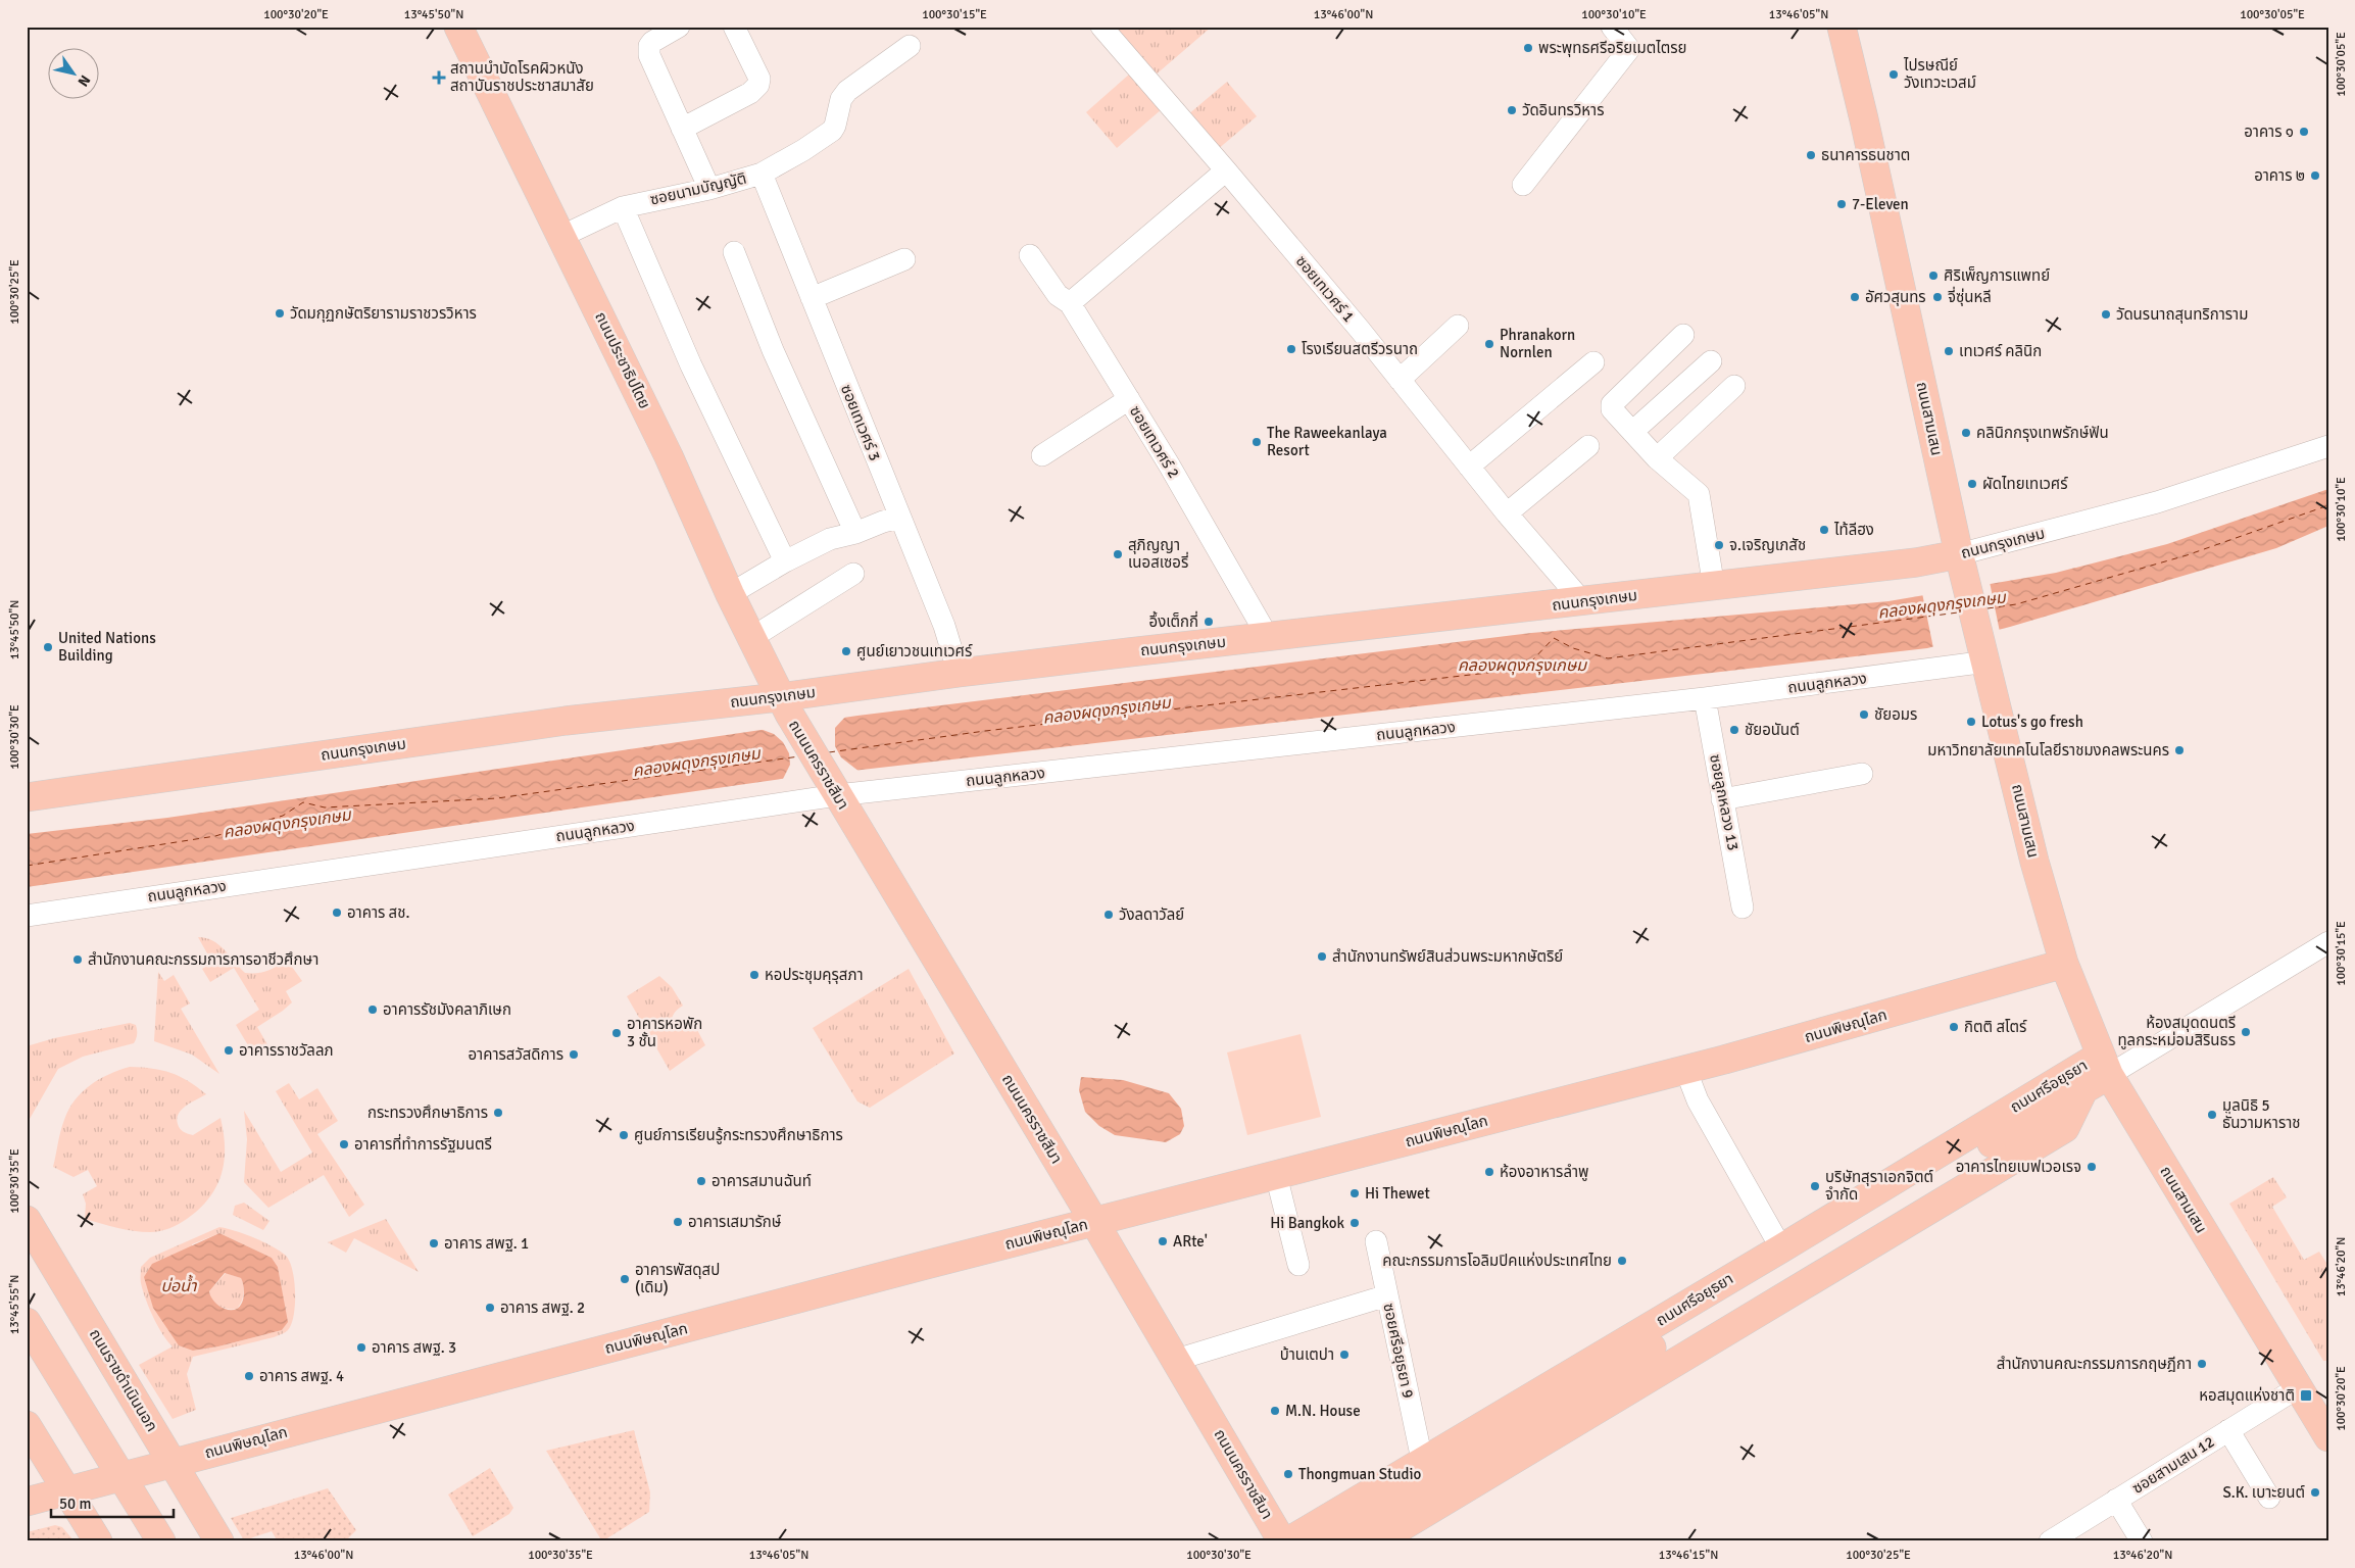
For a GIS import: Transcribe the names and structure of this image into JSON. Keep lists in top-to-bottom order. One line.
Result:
{"streets":{"main road":["ถนนประชาธิปไตย","ถนนสามเสน","ถนนกรุงเกษม","ถนนนครราชสีมา","ถนนพิษณุโลก","ถนนศรีอยุธยา","ถนนราชดำเนินนอก"],"street":["ซอยนามบัญญัติ","ซอยเทเวศร์ 1","ซอยเทเวศร์ 3","ซอยเทเวศร์ 2","ถนนลูกหลวง","ซอยลูกหลวง 13","ซอยศรีอยุธยา 9","ซอยสามเสน 12"]},"crossings":[["ซอยนามบัญญัติ","ถนนประชาธิปไตย"],["ซอยนามบัญญัติ","ซอยเทเวศร์ 3"],["ซอยเทเวศร์ 1","ถนนกรุงเกษม"],["ถนนประชาธิปไตย","ถนนกรุงเกษม"],["ถนนประชาธิปไตย","ถนนนครราชสีมา"],["ถนนสามเสน","ถนนกรุงเกษม"],["ถนนสามเสน","ถนนลูกหลวง"],["ถนนสามเสน","ถนนพิษณุโลก"],["ถนนสามเสน","ถนนศรีอยุธยา"],["ถนนสามเสน","ซอยสามเสน 12"],["ซอยเทเวศร์ 3","ถนนกรุงเกษม"],["ซอยเทเวศร์ 2","ถนนกรุงเกษม"],["ถนนกรุงเกษม","ถนนนครราชสีมา"],["ถนนลูกหลวง","ถนนนครราชสีมา"],["ถนนลูกหลวง","ซอยลูกหลวง 13"],["ถนนนครราชสีมา","ถนนพิษณุโลก"],["ถนนพิษณุโลก","ถนนราชดำเนินนอก"],["ถนนศรีอยุธยา","ซอยศรีอยุธยา 9"]],"water":["คลองผดุงกรุงเกษม","บ่อน้ำ"],"places":{"other":["พระพุทธศรีอริยเมตไตรย","ไปรษณีย์ วังเทวะเวสม์","วัดอินทรวิหาร","อาคาร ๑","ธนาคารธนชาต","อาคาร ๒","7-Eleven","ศิริเพ็ญการแพทย์","อัศวสุนทร","จี่ซุ่นหลี","วัดมกุฏกษัตริยารามราชวรวิหาร","วัดนรนาถสุนทริการาม","Phranakorn Nornlen","โรงเรียนสตรีวรนาถ","เทเวศร์ คลินิก","คลินิกกรุงเทพรักษ์ฟัน","The Raweekanlaya Resort","ผัดไทยเทเวศร์","ไท้ลีฮง","จ.เจริญเภสัช","สุภิญญา เนอสเซอรี่","อึ้งเต็กกี่","United Nations Building","ศูนย์เยาวชนเทเวศร์","ชัยอมร","Lotus's go fresh","ชัยอนันต์","มหาวิทยาลัยเทคโนโลยีราชมงคลพระนคร","อาคาร สช.","วังลดาวัลย์","สำนักงานทรัพย์สินส่วนพระมหากษัตริย์","สำนักงานคณะกรรมการการอาชีวศึกษา","หอประชุมคุรุสภา","อาคารรัชมังคลาภิเษก","กิตติ สโตร์","ห้องสมุดดนตรี ทูลกระหม่อมสิรินธร","อาคารหอพัก 3 ชั้น","อาคารราชวัลลภ","อาคารสวัสดิการ","กระทรวงศึกษาธิการ","มูลนิธิ 5 ธันวามหาราช","ศูนย์การเรียนรู้กระทรวงศึกษาธิการ","อาคารที่ทำการรัฐมนตรี","อาคารไทยเบฟเวอเรจ","ห้องอาหารลำพู","อาคารสมานฉันท์","บริษัทสุราเอกจิตต์ จำกัด","Hi Thewet","อาคารเสมารักษ์","Hi Bangkok","ARte'","อาคาร สพฐ. 1","คณะกรรมการโอลิมปิคแห่งประเทศไทย","อาคารพัสดุสป (เดิม)","อาคาร สพฐ. 2","อาคาร สพฐ. 3","บ้านเตปา","สำนักงานคณะกรรมการกฤษฎีกา","อาคาร สพฐ. 4","M.N. House","Thongmuan Studio","S.K. เบาะยนต์"],"health":["สถานบำบัดโรคผิวหนัง สถาบันราชประชาสมาสัย"],"transit":["หอสมุดแห่งชาติ"]},"scale_bar":"50 m","north":"bottom right","coordinates":["100°30'20\"E","13°45'50\"N","100°30'15\"E","13°46'00\"N","100°30'10\"E","13°46'05\"N","100°30'05\"E","100°30'25\"E","100°30'30\"E","100°30'35\"E","13°46'20\"N","13°45'55\"N","13°46'15\"N"]}
